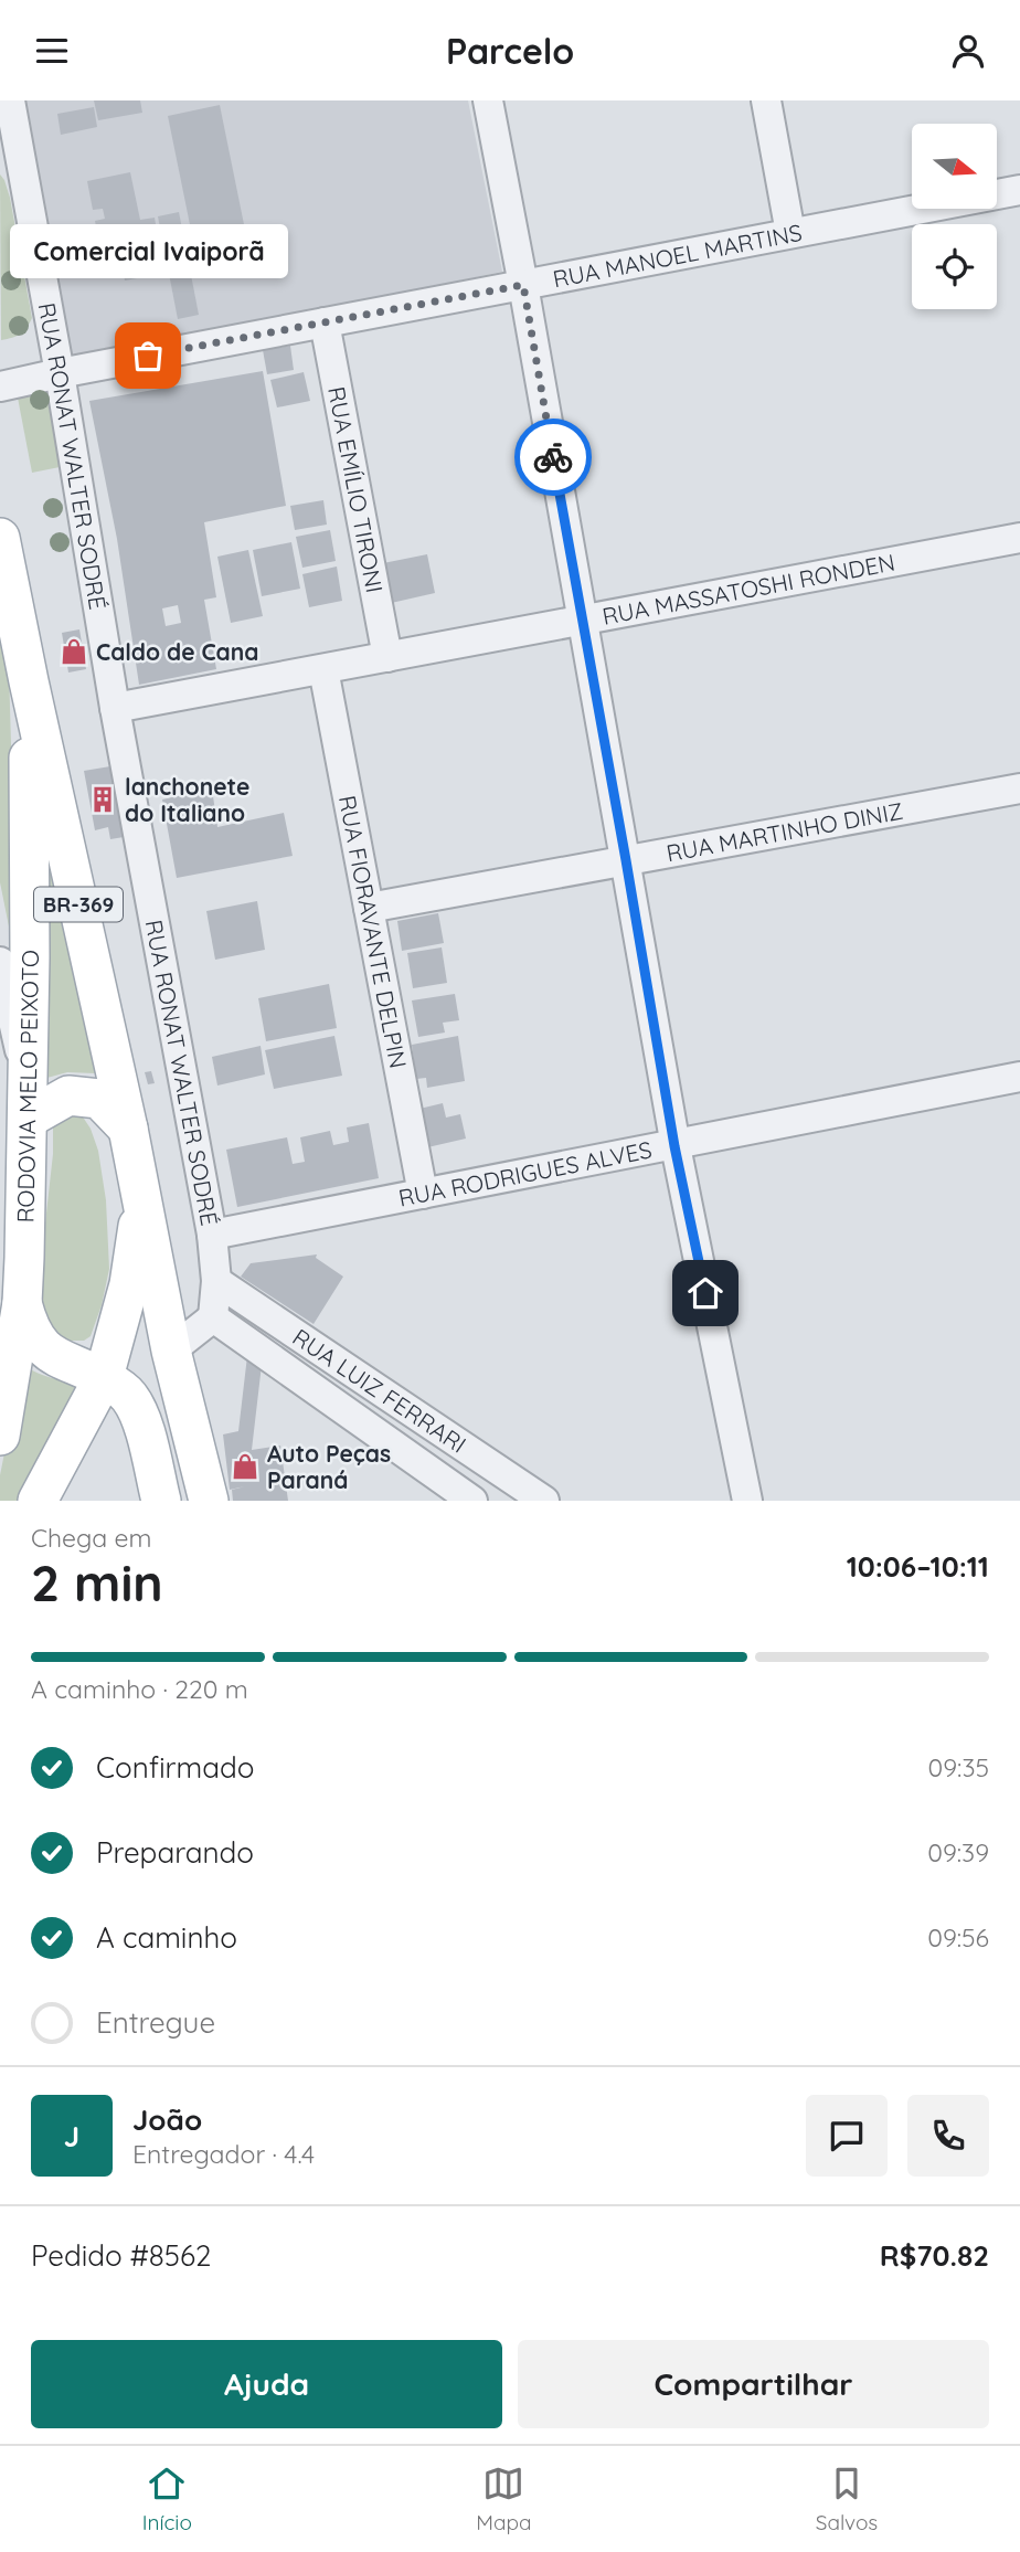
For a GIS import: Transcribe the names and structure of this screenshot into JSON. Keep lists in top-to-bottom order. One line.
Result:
{"streets":{"main road":["BR-369","RODOVIA MELO PEIXOTO"],"street":["RUA MANOEL MARTINS","RUA RONAT WALTER SODRÉ","RUA EMÍLIO TIRONI","RUA MASSATOSHI RONDEN","RUA MARTINHO DINIZ","RUA FIORAVANTE DELPIN","RUA RODRIGUES ALVES","RUA LUIZ FERRARI"]},"crossings":[["RUA MANOEL MARTINS","RUA RONAT WALTER SODRÉ"],["RUA MANOEL MARTINS","RUA EMÍLIO TIRONI"],["RUA RONAT WALTER SODRÉ","RUA MASSATOSHI RONDEN"],["RUA RONAT WALTER SODRÉ","RUA RODRIGUES ALVES"],["RUA RONAT WALTER SODRÉ","RUA LUIZ FERRARI"],["RUA EMÍLIO TIRONI","RUA MASSATOSHI RONDEN"],["RUA MASSATOSHI RONDEN","RUA FIORAVANTE DELPIN"],["RUA MARTINHO DINIZ","RUA FIORAVANTE DELPIN"],["BR-369","RODOVIA MELO PEIXOTO"],["RUA FIORAVANTE DELPIN","RUA RODRIGUES ALVES"]],"places":{"other":["Comercial Ivaiporã"],"shop":["Caldo de Cana","Auto Peças Paraná"],"building":["lanchonete do Italiano"]},"north":"right","page":{"header":"Parcelo","bubble":"Comercial Ivaiporã","heading":["2 min","Chega em","10:06–10:11"],"panel":["João","Entregador · 4.4","Pedido #8562","R$70.82"],"bar":"A caminho · 220 m","list":[["Confirmado","09:35"],["Preparando","09:39"],["A caminho","09:56"],"Entregue"],"round":"J","buttons":["Ajuda","Compartilhar"],"tabs":["Início","Mapa","Salvos"]}}
